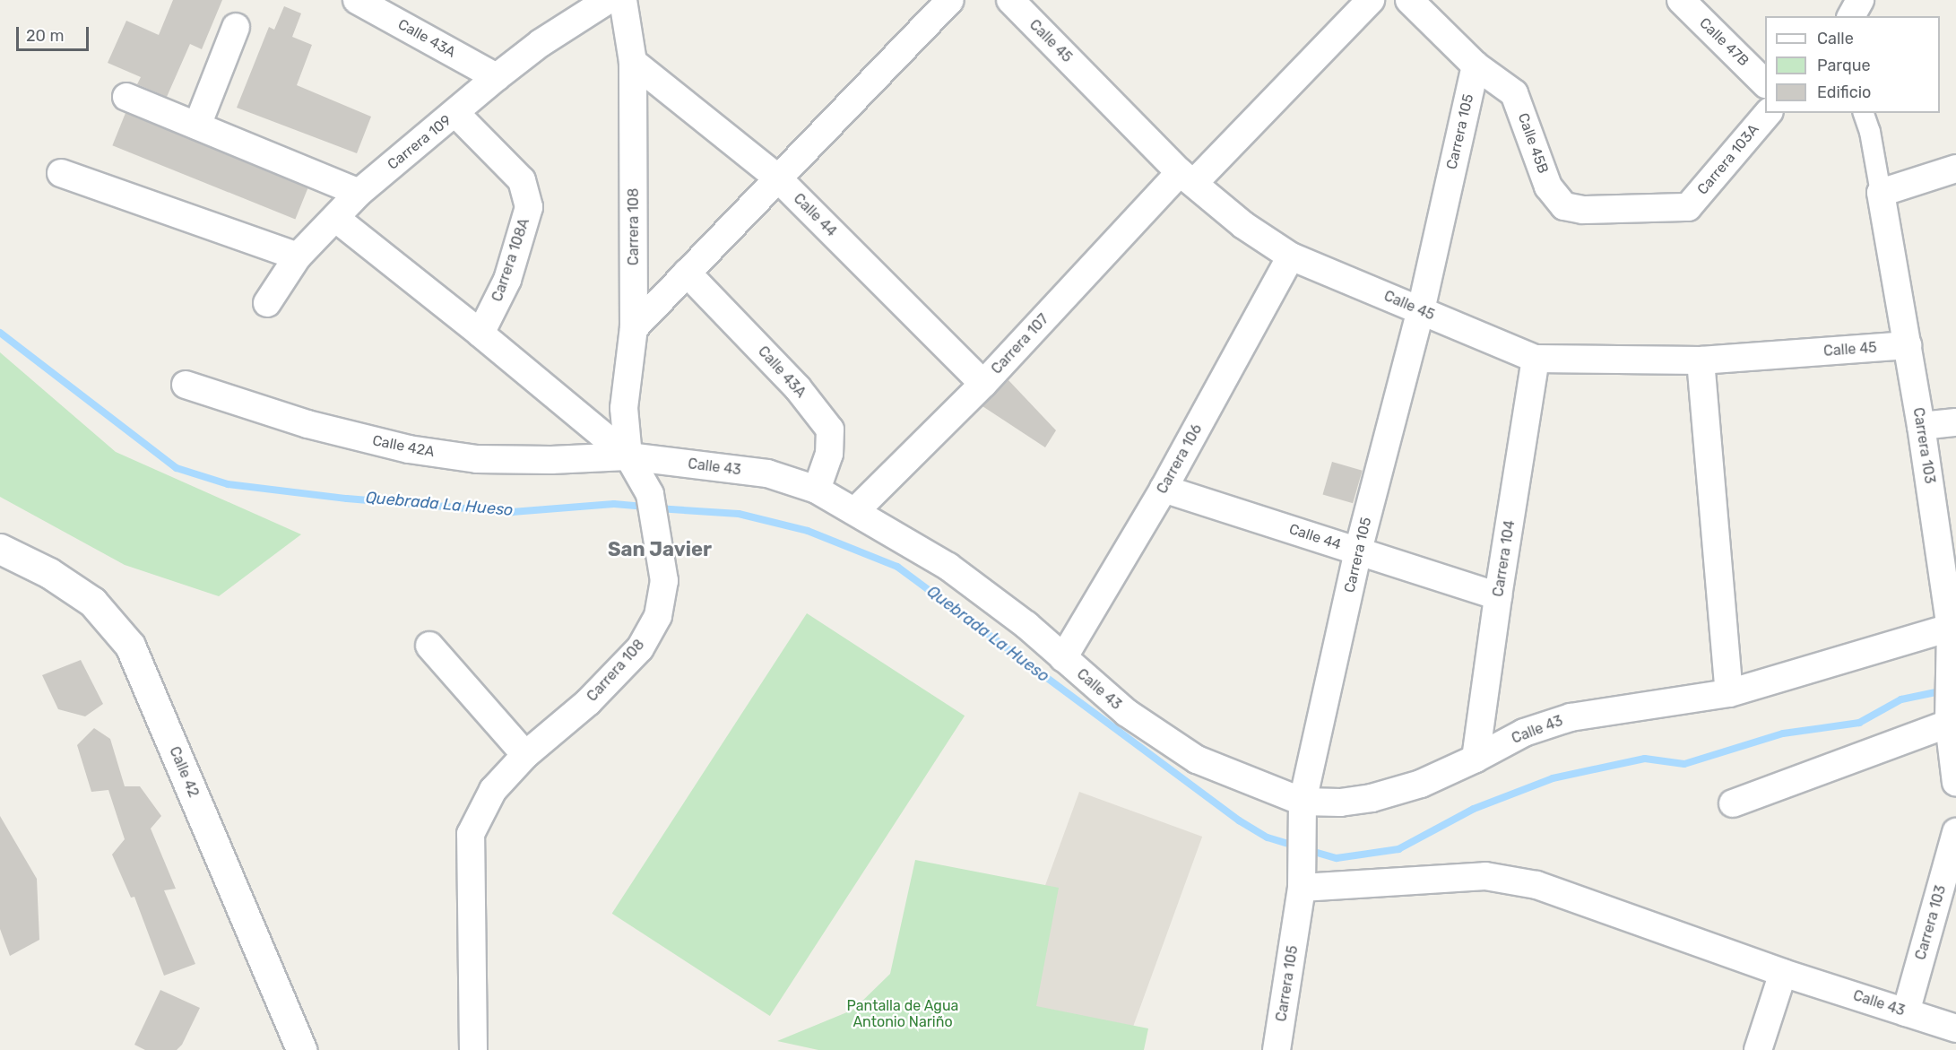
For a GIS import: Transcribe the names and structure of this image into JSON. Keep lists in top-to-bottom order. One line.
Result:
{"streets":{"street":["Calle 43A","Calle 45","Calle 47B","Carrera 105","Carrera 109","Calle 45B","Carrera 103A","Calle 44","Carrera 108","Carrera 108A","Carrera 107","Carrera 103","Calle 42A","Carrera 106","Calle 43","Carrera 104","Calle 42"]},"crossings":[["Calle 43A","Carrera 109"],["Calle 43A","Calle 43"],["Calle 45","Carrera 105"],["Calle 45","Carrera 107"],["Calle 45","Carrera 103"],["Calle 45","Carrera 106"],["Calle 45","Carrera 104"],["Carrera 105","Calle 45B"],["Carrera 105","Calle 44"],["Carrera 105","Calle 43"],["Carrera 109","Carrera 108A"],["Calle 45B","Carrera 103A"],["Calle 44","Carrera 108"],["Calle 44","Carrera 107"],["Calle 44","Carrera 106"],["Calle 44","Carrera 104"],["Carrera 108","Calle 42A"],["Carrera 108","Calle 43"],["Carrera 107","Calle 43"],["Carrera 103","Calle 43"],["Calle 42A","Calle 43"],["Carrera 106","Calle 43"],["Calle 43","Carrera 104"]],"districts":["San Javier"],"water":["Quebrada La Hueso"],"parks":["Pantalla de Agua Antonio Nariño"],"legend":["Calle","Parque","Edificio"],"scale_bar":"20 m"}
